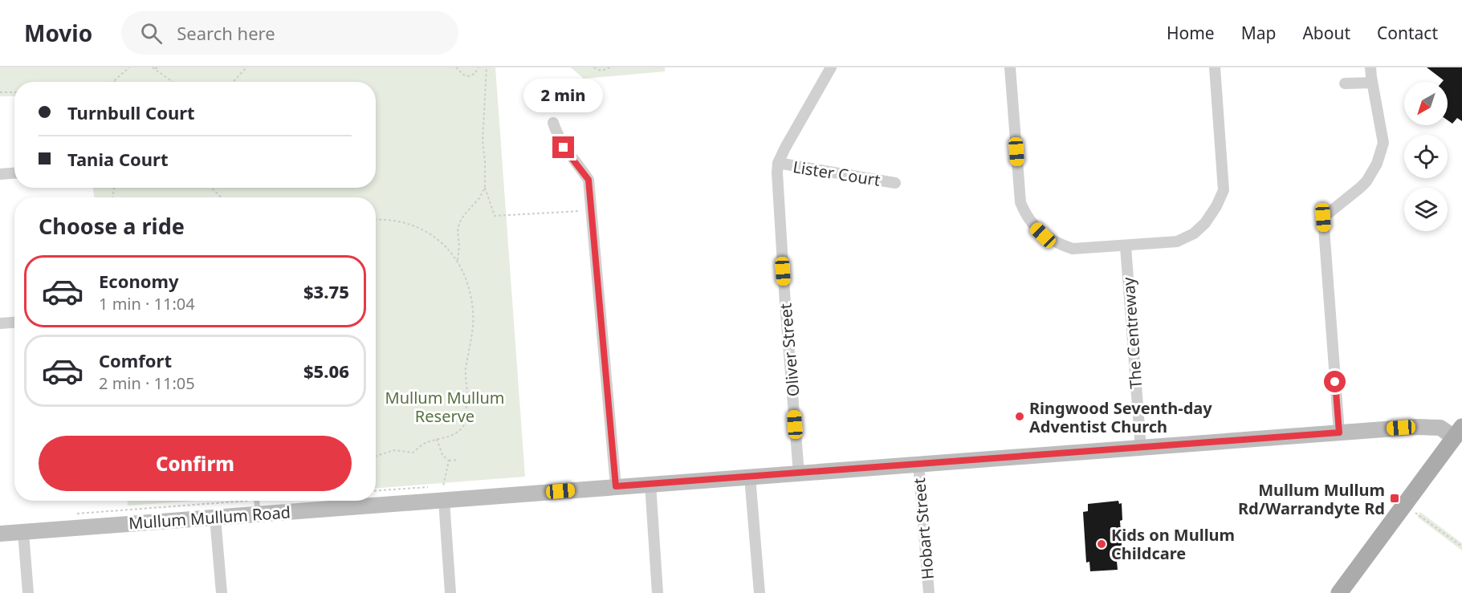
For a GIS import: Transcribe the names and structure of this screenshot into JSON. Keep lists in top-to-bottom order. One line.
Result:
{"streets":{"street":["Lister Court","The Centreway","Oliver Street","Mullum Mullum Road","Hobart Street"]},"crossings":[["Lister Court","Oliver Street"],["The Centreway","Mullum Mullum Road"],["Oliver Street","Mullum Mullum Road"],["Mullum Mullum Road","Hobart Street"]],"parks":["Mullum Mullum Reserve"],"places":{"other":["Ringwood Seventh-day Adventist Church","Kids on Mullum Childcare"],"transit":["Mullum Mullum Rd/Warrandyte Rd"]},"north":"bottom left","page":{"header":"Movio","search":"Search here","nav":["Home","Map","About","Contact"],"bubble":"2 min","banner":["Turnbull Court","Tania Court"],"heading":"Choose a ride","list":[{"name":"Economy","note":"1 min · 11:04","value":"$3.75"},{"name":"Comfort","note":"2 min · 11:05","value":"$5.06"}],"buttons":"Confirm"}}
